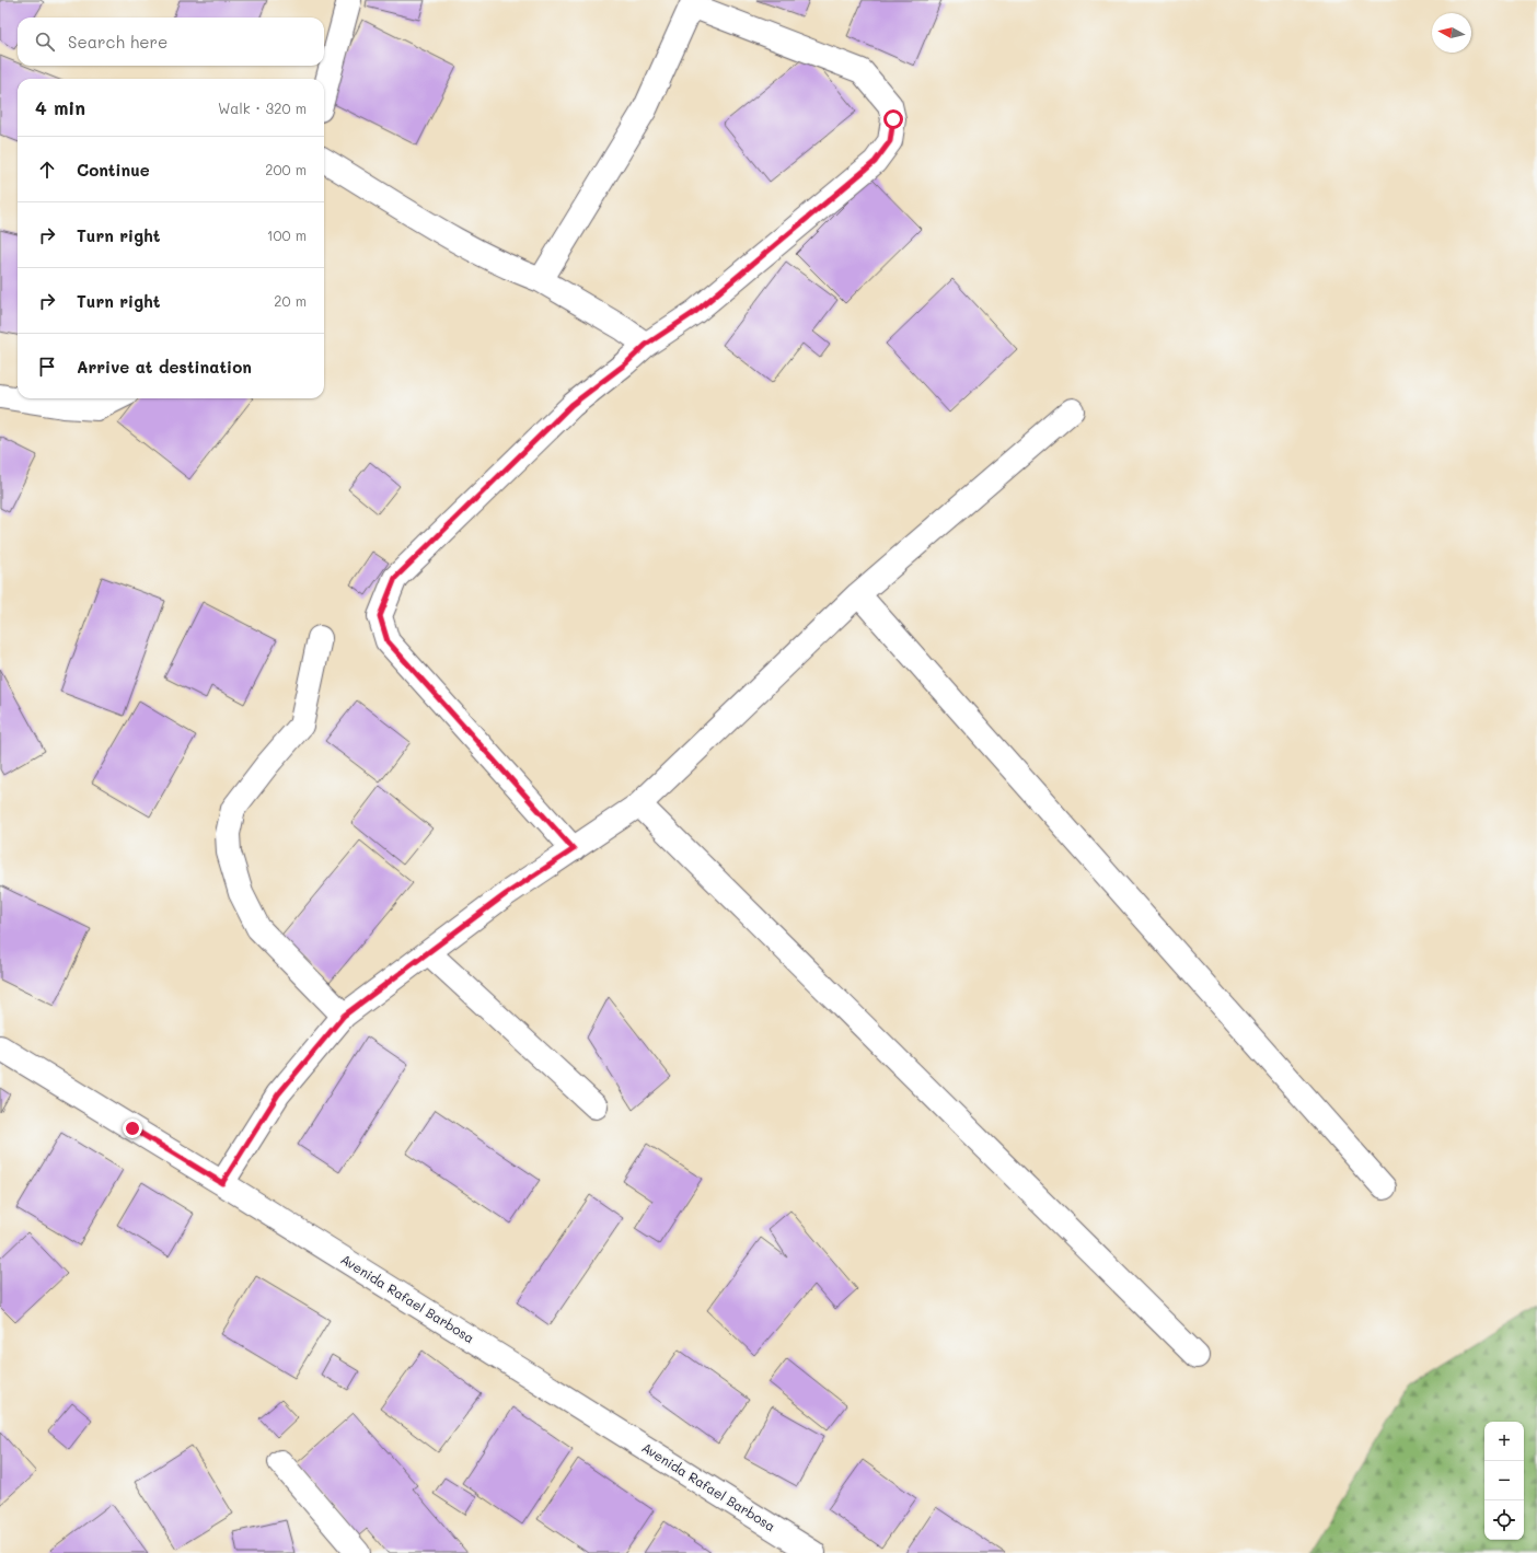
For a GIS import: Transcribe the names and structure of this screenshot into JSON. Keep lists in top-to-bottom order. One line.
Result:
{"streets":{"street":["Avenida Rafael Barbosa"]},"north":"left","page":{"search":"Search here","heading":["4 min","Walk · 320 m"],"list":[["Continue","200 m"],["Turn right","100 m"],["Turn right","20 m"],"Arrive at destination"],"map_buttons":["+","−"]}}
